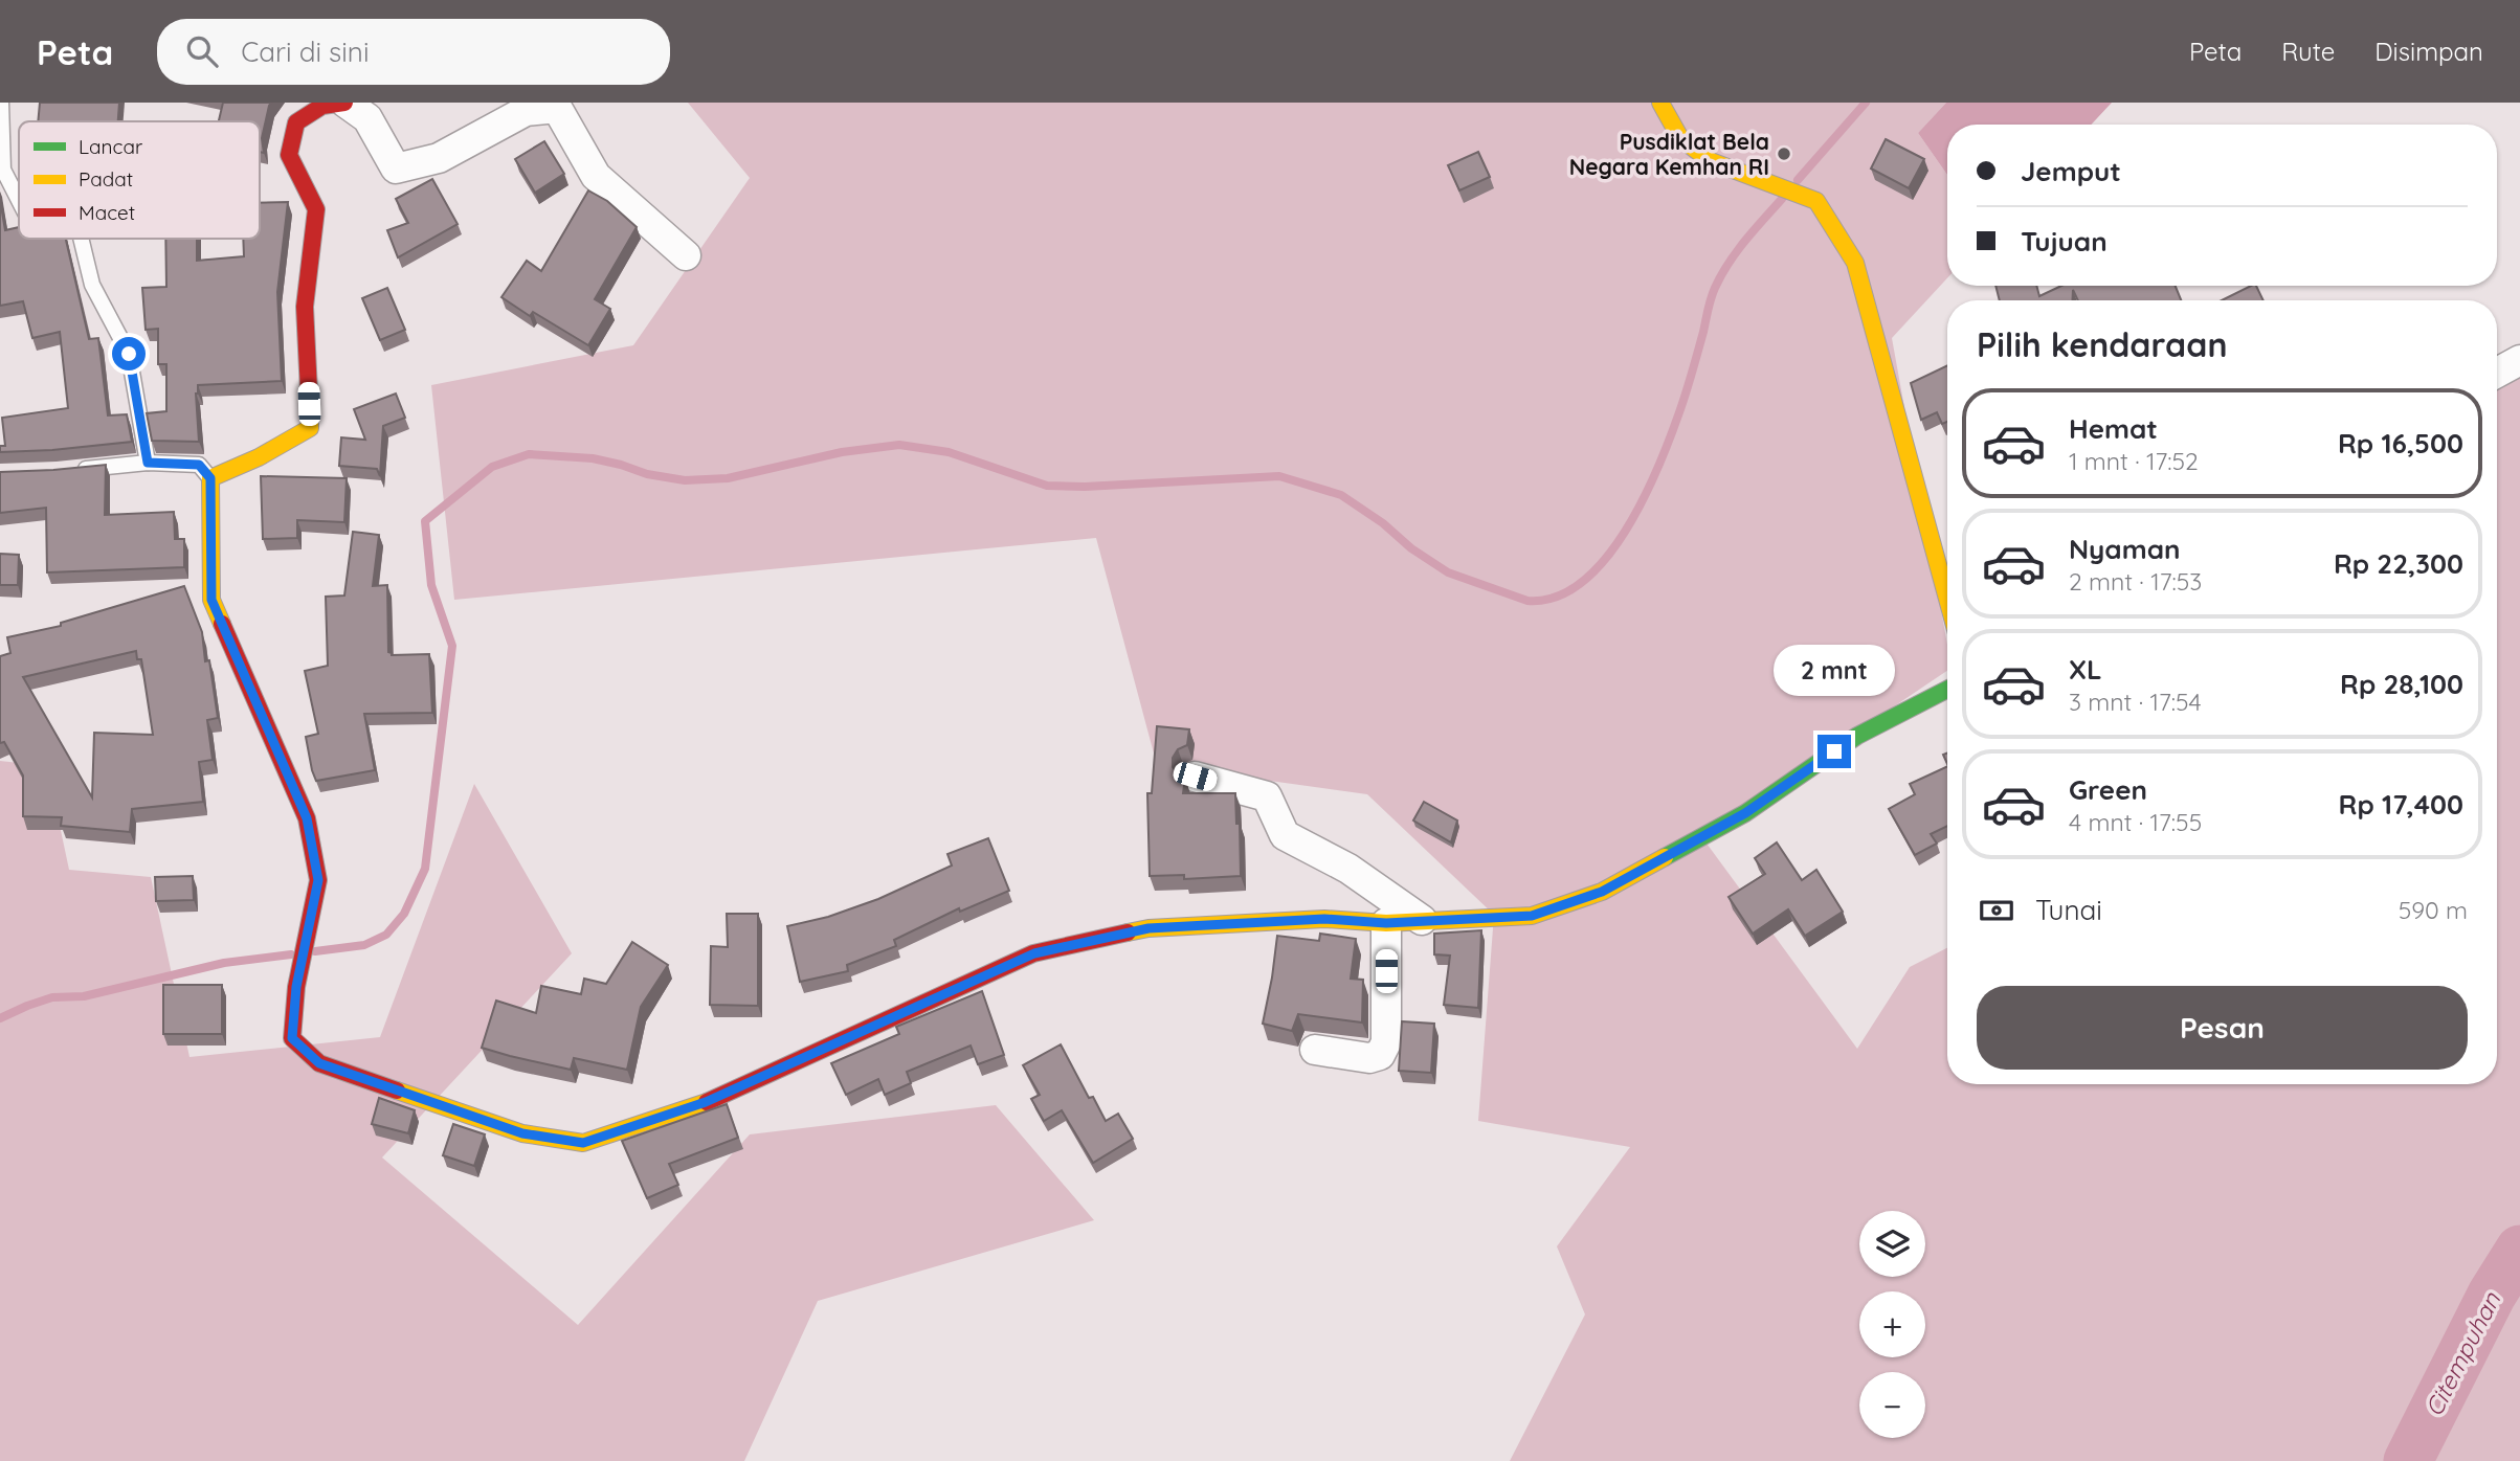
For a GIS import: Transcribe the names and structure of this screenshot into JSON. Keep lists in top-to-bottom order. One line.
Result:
{"water":["Citempuhan"],"places":["Pusdiklat Bela Negara Kemhan RI"],"legend":["Lancar","Padat","Macet"],"page":{"header":"Peta","search":"Cari di sini","nav":["Peta","Rute","Disimpan"],"banner":["Jemput","Tujuan"],"heading":"Pilih kendaraan","list":[{"name":"Hemat","note":"1 mnt · 17:52","value":"Rp 16,500"},{"name":"Nyaman","note":"2 mnt · 17:53","value":"Rp 22,300"},{"name":"XL","note":"3 mnt · 17:54","value":"Rp 28,100"},{"name":"Green","note":"4 mnt · 17:55","value":"Rp 17,400"}],"bubble":"2 mnt","pay":["Tunai","590 m"],"buttons":"Pesan","map_buttons":["+","−"]}}
